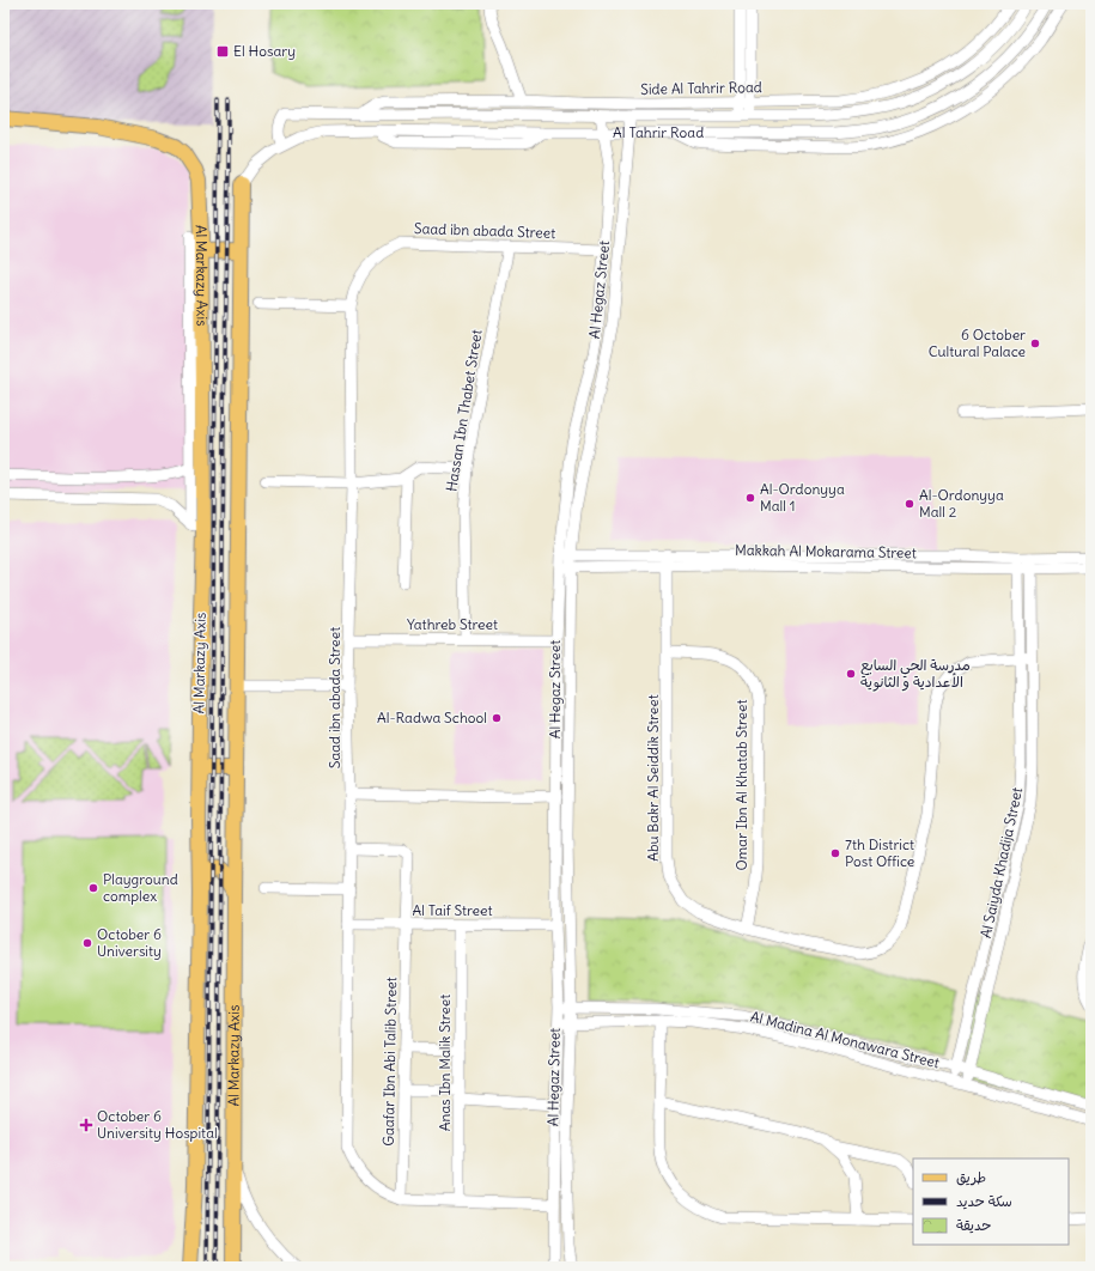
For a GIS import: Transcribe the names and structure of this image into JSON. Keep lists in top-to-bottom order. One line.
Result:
{"streets":{"main road":["Al Markazy Axis"],"street":["Side Al Tahrir Road","Al Tahrir Road","Saad ibn abada Street","Al Hegaz Street","Hassan Ibn Thabet Street","Makkah Al Mokarama Street","Yathreb Street","Abu Bakr Al Seiddik Street","Omar Ibn Al Khatab Street","Al Saiyda Khadija Street","Al Taif Street","Al Madina Al Monawara Street","Gaafar Ibn Abi Talib Street","Anas Ibn Malik Street"]},"crossings":[["Side Al Tahrir Road","Al Tahrir Road"],["Al Tahrir Road","Al Hegaz Street"],["Saad ibn abada Street","Al Hegaz Street"],["Saad ibn abada Street","Hassan Ibn Thabet Street"],["Saad ibn abada Street","Yathreb Street"],["Saad ibn abada Street","Al Taif Street"],["Saad ibn abada Street","Gaafar Ibn Abi Talib Street"],["Saad ibn abada Street","Anas Ibn Malik Street"],["Al Hegaz Street","Makkah Al Mokarama Street"],["Al Hegaz Street","Yathreb Street"],["Al Hegaz Street","Al Taif Street"],["Al Hegaz Street","Al Madina Al Monawara Street"],["Hassan Ibn Thabet Street","Yathreb Street"],["Makkah Al Mokarama Street","Abu Bakr Al Seiddik Street"],["Makkah Al Mokarama Street","Al Saiyda Khadija Street"],["Abu Bakr Al Seiddik Street","Omar Ibn Al Khatab Street"],["Abu Bakr Al Seiddik Street","Al Saiyda Khadija Street"],["Al Saiyda Khadija Street","Al Madina Al Monawara Street"],["Al Taif Street","Gaafar Ibn Abi Talib Street"],["Al Taif Street","Anas Ibn Malik Street"]],"places":{"transit":["El Hosary"],"other":["6 October Cultural Palace","Al-Ordonyya Mall 1","Al-Ordonyya Mall 2","مدرسة الحي السابع الأعدادية و الثانوية","Al-Radwa School","7th District Post Office","Playground complex","October 6 University"],"health":["October 6 University Hospital"]},"legend":["طريق","سكة حديد","حديقة"]}
